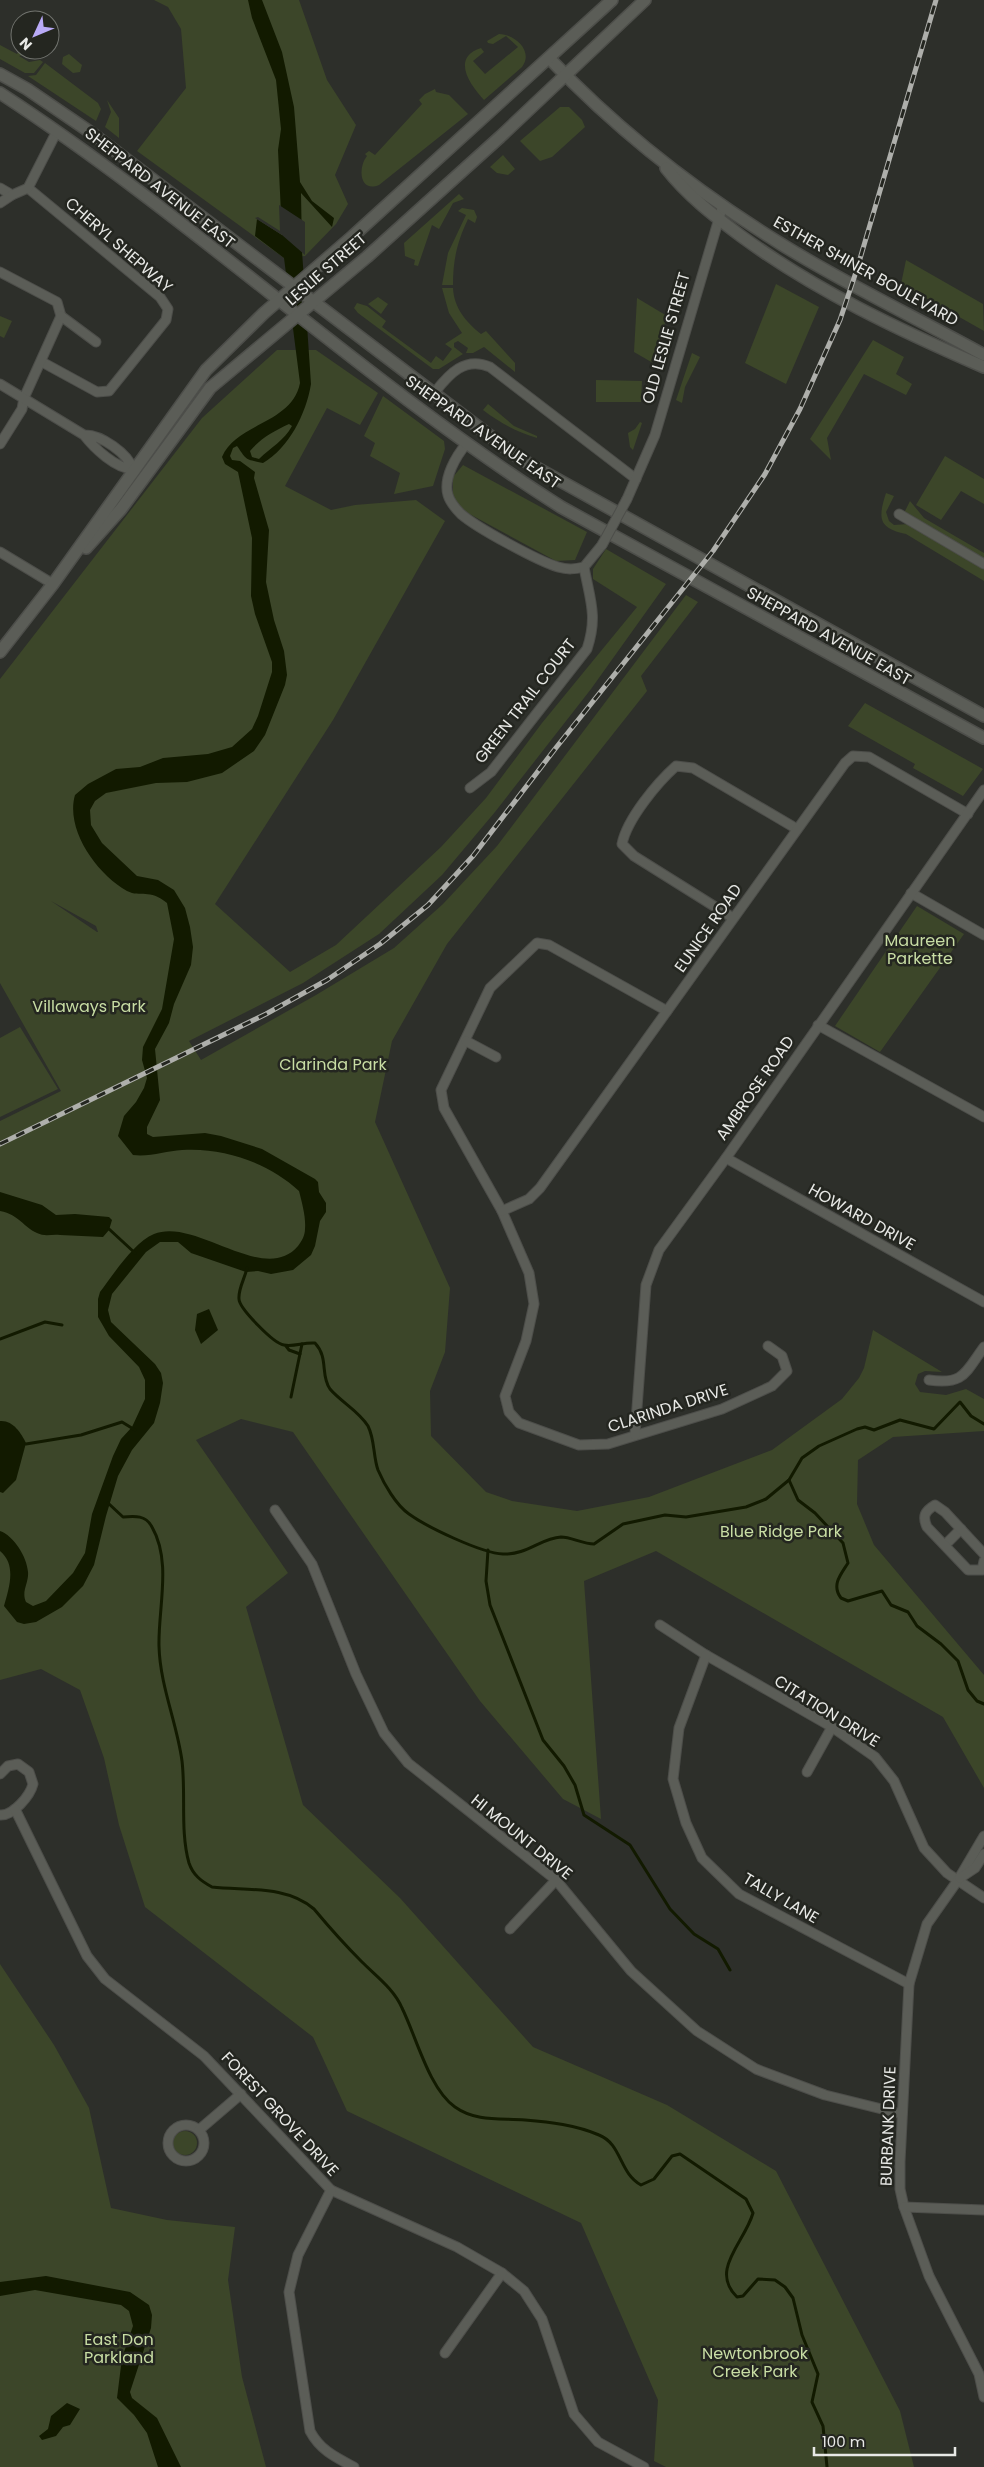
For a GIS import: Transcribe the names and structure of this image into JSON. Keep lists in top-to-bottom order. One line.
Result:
{"streets":{"main road":["SHEPPARD AVENUE EAST","LESLIE STREET","ESTHER SHINER BOULEVARD"],"street":["CHERYL SHEPWAY","OLD LESLIE STREET","GREEN TRAIL COURT","EUNICE ROAD","AMBROSE ROAD","HOWARD DRIVE","CLARINDA DRIVE","CITATION DRIVE","HI MOUNT DRIVE","TALLY LANE","FOREST GROVE DRIVE","BURBANK DRIVE"]},"crossings":[["SHEPPARD AVENUE EAST","LESLIE STREET"],["LESLIE STREET","ESTHER SHINER BOULEVARD"],["ESTHER SHINER BOULEVARD","OLD LESLIE STREET"],["OLD LESLIE STREET","GREEN TRAIL COURT"],["EUNICE ROAD","AMBROSE ROAD"],["EUNICE ROAD","CLARINDA DRIVE"],["AMBROSE ROAD","HOWARD DRIVE"],["AMBROSE ROAD","CLARINDA DRIVE"],["CITATION DRIVE","TALLY LANE"],["CITATION DRIVE","BURBANK DRIVE"],["HI MOUNT DRIVE","BURBANK DRIVE"],["TALLY LANE","BURBANK DRIVE"]],"parks":["Maureen Parkette","Villaways Park","Clarinda Park","Blue Ridge Park","East Don Parkland","Newtonbrook Creek Park"],"scale_bar":"100 m","north":"bottom left"}
